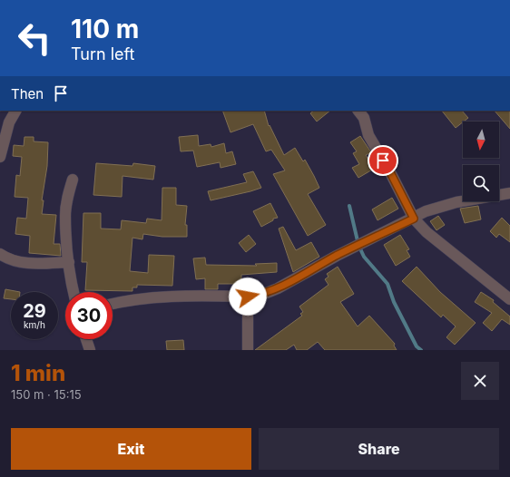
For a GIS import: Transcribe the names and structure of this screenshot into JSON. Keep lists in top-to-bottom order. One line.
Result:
{"north":"bottom","page":{"turn":["110 m","Turn left"],"then":"Then","speed":"29 km/h","limit":"30","heading":["1 min","150 m · 15:15"],"buttons":["Exit","Share"]}}
